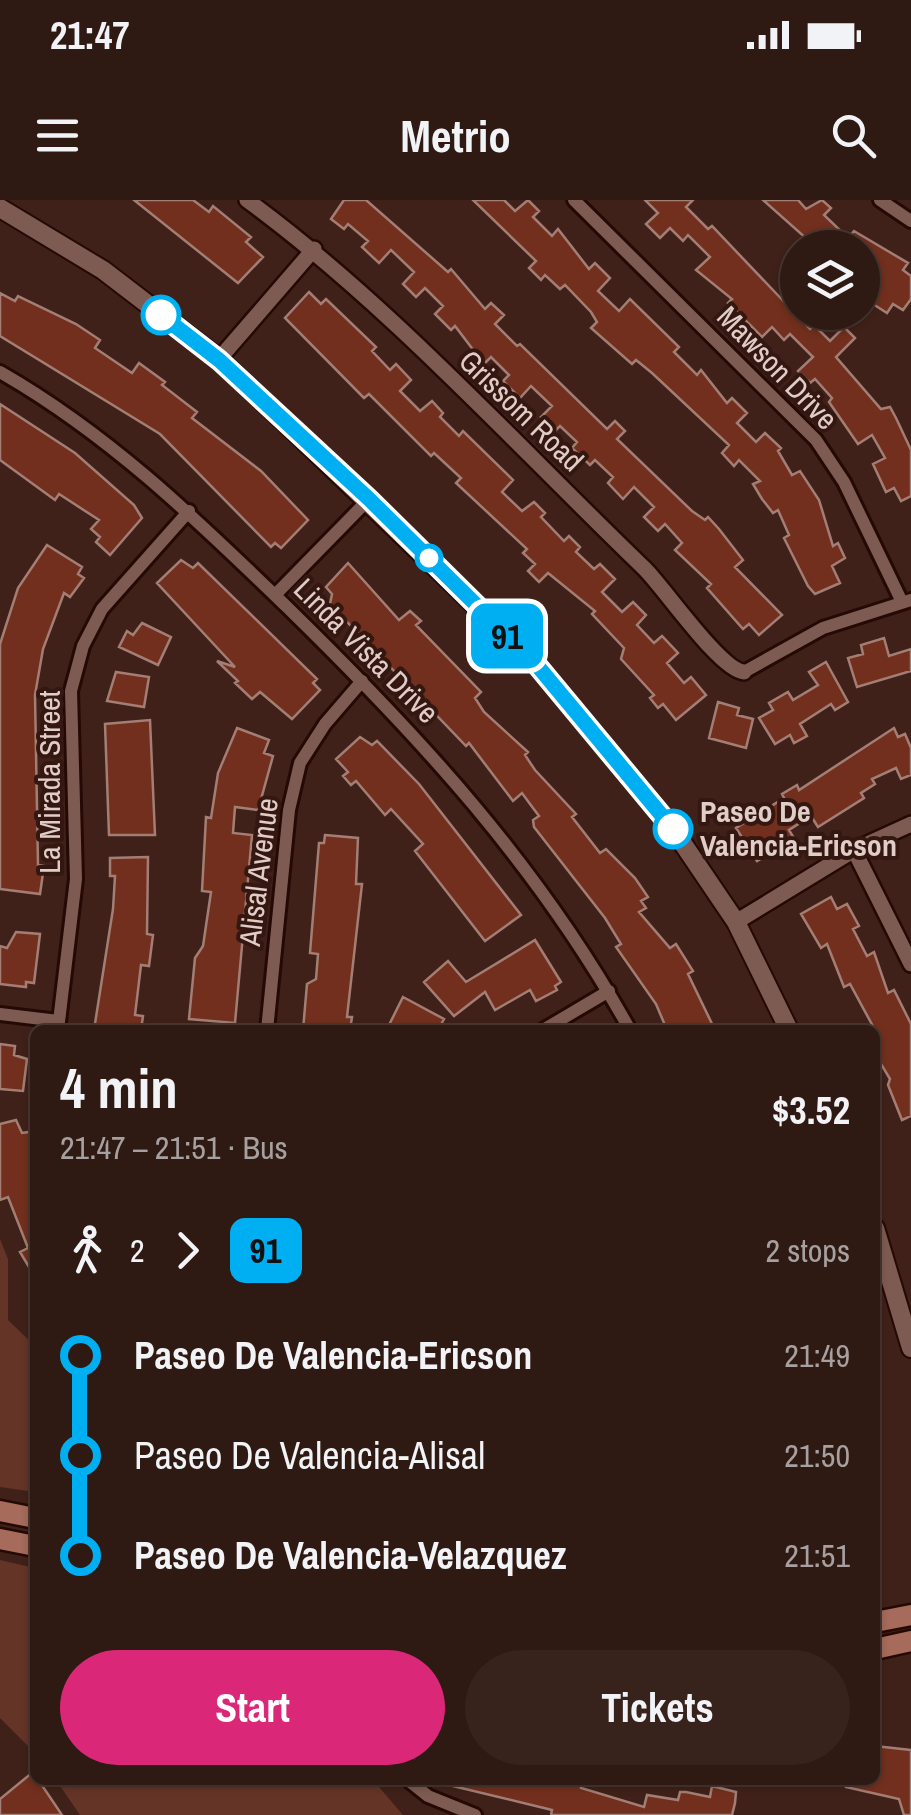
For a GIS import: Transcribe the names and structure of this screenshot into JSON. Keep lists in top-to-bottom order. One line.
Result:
{"streets":{"street":["Mawson Drive","Grissom Road","Linda Vista Drive","La Mirada Street","Alisal Avenue"]},"crossings":[["Linda Vista Drive","La Mirada Street"],["Linda Vista Drive","Alisal Avenue"]],"places":["Paseo De Valencia-Ericson"],"lines":["bus line 91"],"page":{"status":"21:47","header":"Metrio","on_map":"91","heading":["4 min","21:47 – 21:51 · Bus","$3.52"],"legs":["2","91","2 stops"],"list":[{"name":"Paseo De Valencia-Ericson","value":"21:49"},{"name":"Paseo De Valencia-Alisal","value":"21:50"},{"name":"Paseo De Valencia-Velazquez","value":"21:51"}],"buttons":["Start","Tickets"]}}
